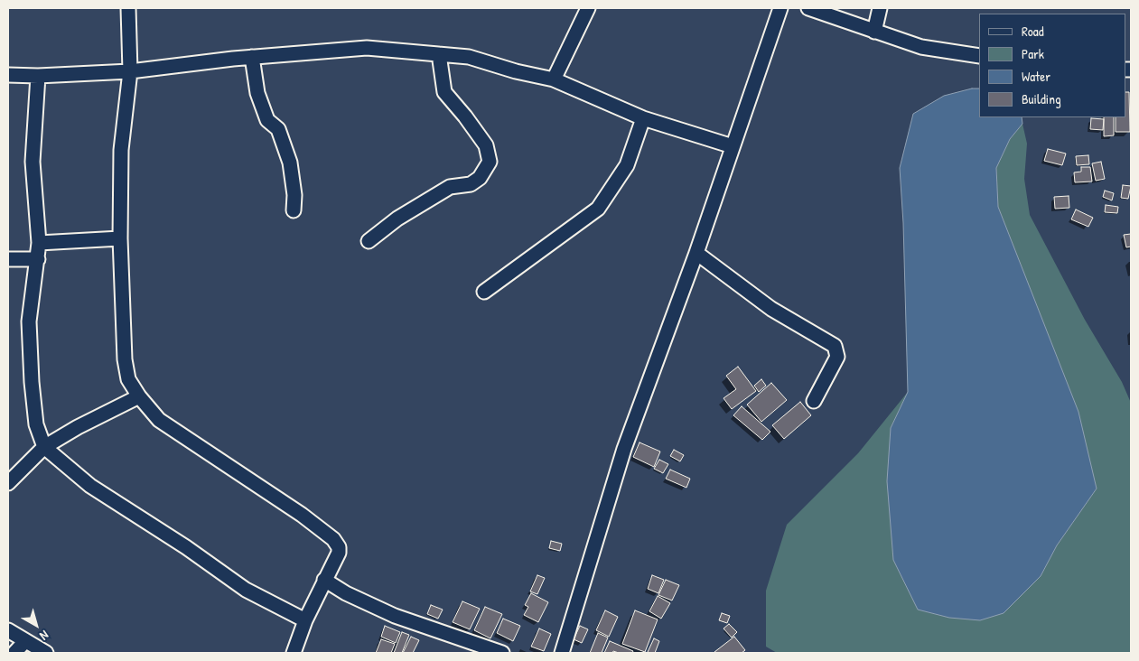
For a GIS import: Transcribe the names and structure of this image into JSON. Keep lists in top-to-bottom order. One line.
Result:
{"legend":["Road","Park","Water","Building"],"north":"bottom right"}
